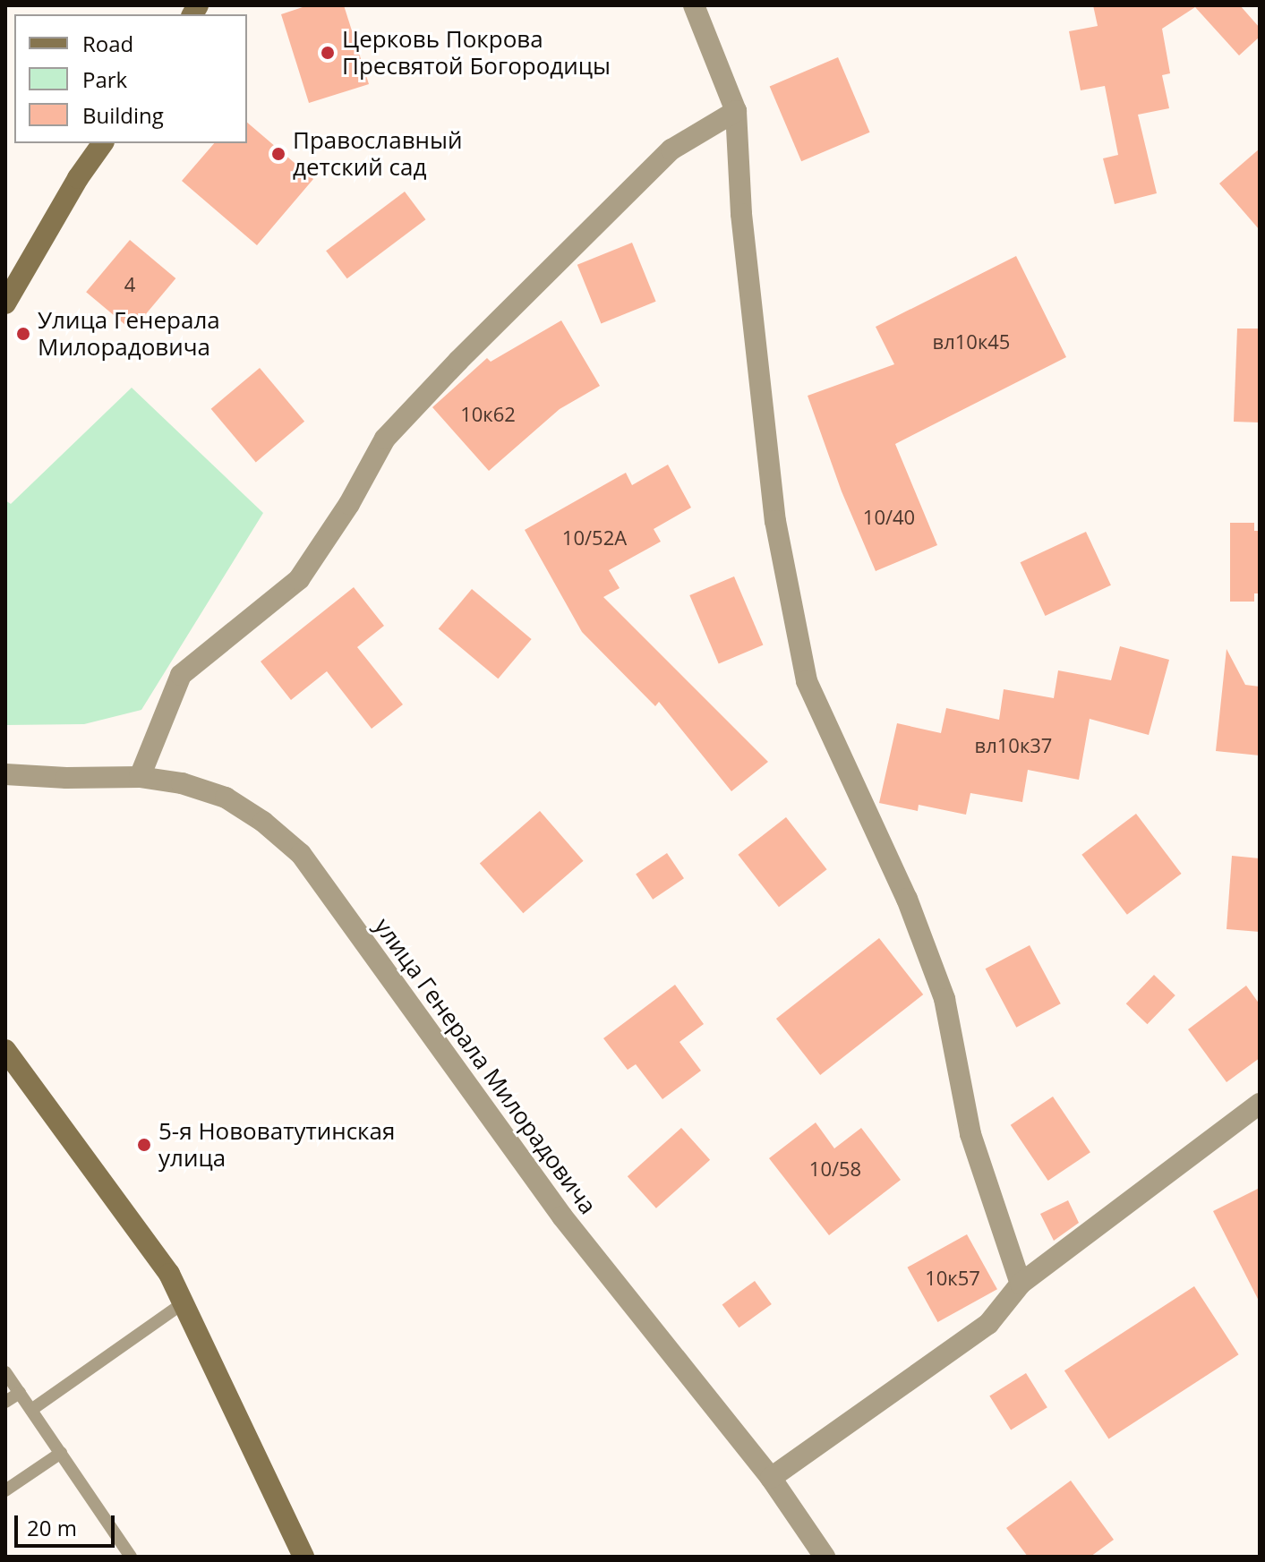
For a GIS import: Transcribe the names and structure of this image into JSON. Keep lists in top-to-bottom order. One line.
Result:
{"streets":{"street":["улица Генерала Милорадовича"]},"places":["Церковь Покрова Пресвятой Богородицы","Православный детский сад","Улица Генерала Милорадовича","5-я Нововатутинская улица"],"house_numbers":["4","вл10к45","10к62","10/40","10/52А","вл10к37","10/58","10к57"],"legend":["Road","Park","Building"],"scale_bar":"20 m"}
